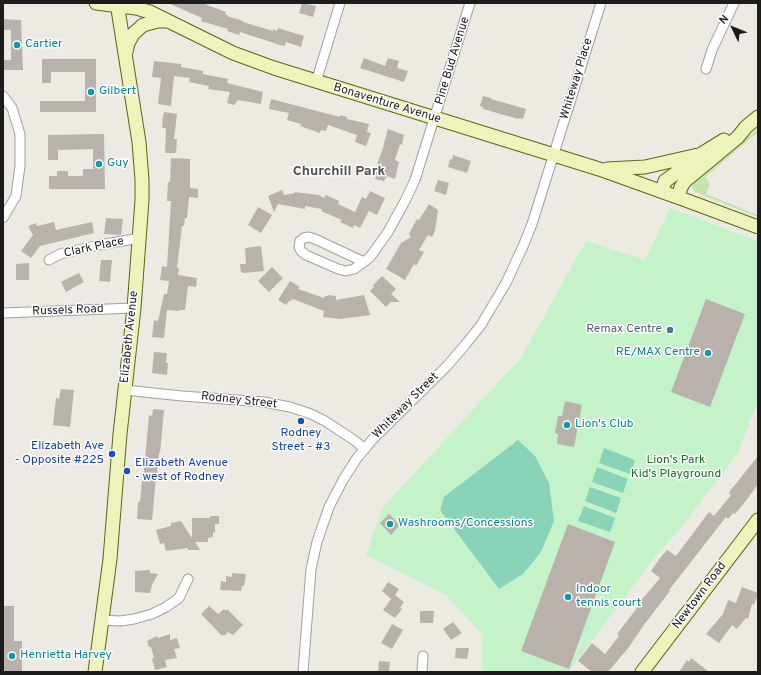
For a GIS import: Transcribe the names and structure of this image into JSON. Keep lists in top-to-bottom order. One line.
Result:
{"streets":{"street":["Pine Bud Avenue","Whiteway Place","Bonaventure Avenue","Clark Place","Russels Road","Elizabeth Avenue","Rodney Street","Whiteway Street","Newtown Road"]},"crossings":[["Pine Bud Avenue","Bonaventure Avenue"],["Whiteway Place","Bonaventure Avenue"],["Whiteway Place","Whiteway Street"],["Bonaventure Avenue","Elizabeth Avenue"],["Bonaventure Avenue","Whiteway Street"],["Clark Place","Elizabeth Avenue"],["Russels Road","Elizabeth Avenue"],["Elizabeth Avenue","Rodney Street"],["Rodney Street","Whiteway Street"]],"districts":["Churchill Park"],"parks":["Lion's Park Kid's Playground"],"places":["Cartier","Gilbert","Guy","Remax Centre","RE/MAX Centre","Rodney Street - #3","Lion's Club","Elizabeth Ave - Opposite #225","Elizabeth Avenue - west of Rodney","Washrooms/Concessions","Indoor tennis court","Henrietta Harvey"],"north":"top left"}
